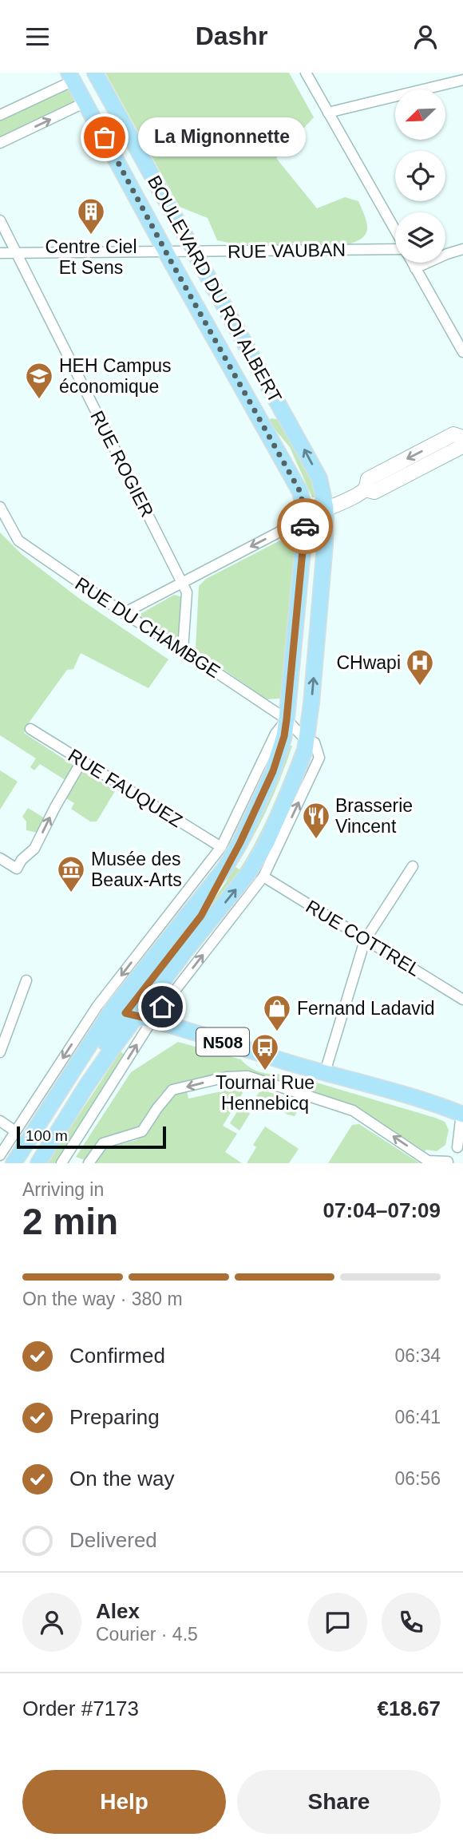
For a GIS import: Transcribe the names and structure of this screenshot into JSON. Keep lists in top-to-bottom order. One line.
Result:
{"streets":{"main road":["BOULEVARD DU ROI ALBERT","N508"],"street":["RUE VAUBAN","RUE ROGIER","RUE DU CHAMBGE","RUE FAUQUEZ","RUE COTTREL"]},"crossings":[["RUE VAUBAN","BOULEVARD DU ROI ALBERT"],["RUE VAUBAN","RUE ROGIER"],["BOULEVARD DU ROI ALBERT","RUE DU CHAMBGE"],["BOULEVARD DU ROI ALBERT","N508"],["RUE ROGIER","RUE DU CHAMBGE"],["RUE DU CHAMBGE","RUE COTTREL"]],"places":{"other":["La Mignonnette"],"building":["Centre Ciel Et Sens"],"school or university":["HEH Campus économique"],"hospital":["CHwapi"],"restaurant":["Brasserie Vincent"],"museum":["Musée des Beaux-Arts"],"shop":["Fernand Ladavid"],"bus stop":["Tournai Rue Hennebicq"]},"scale_bar":"100 m","north":"bottom left","page":{"header":"Dashr","bubble":"La Mignonnette","scale":"100 m","heading":["2 min","Arriving in","07:04–07:09"],"panel":["Alex","Courier · 4.5","Order #7173","€18.67"],"bar":"On the way · 380 m","list":[["Confirmed","06:34"],["Preparing","06:41"],["On the way","06:56"],"Delivered"],"buttons":["Help","Share"]}}
